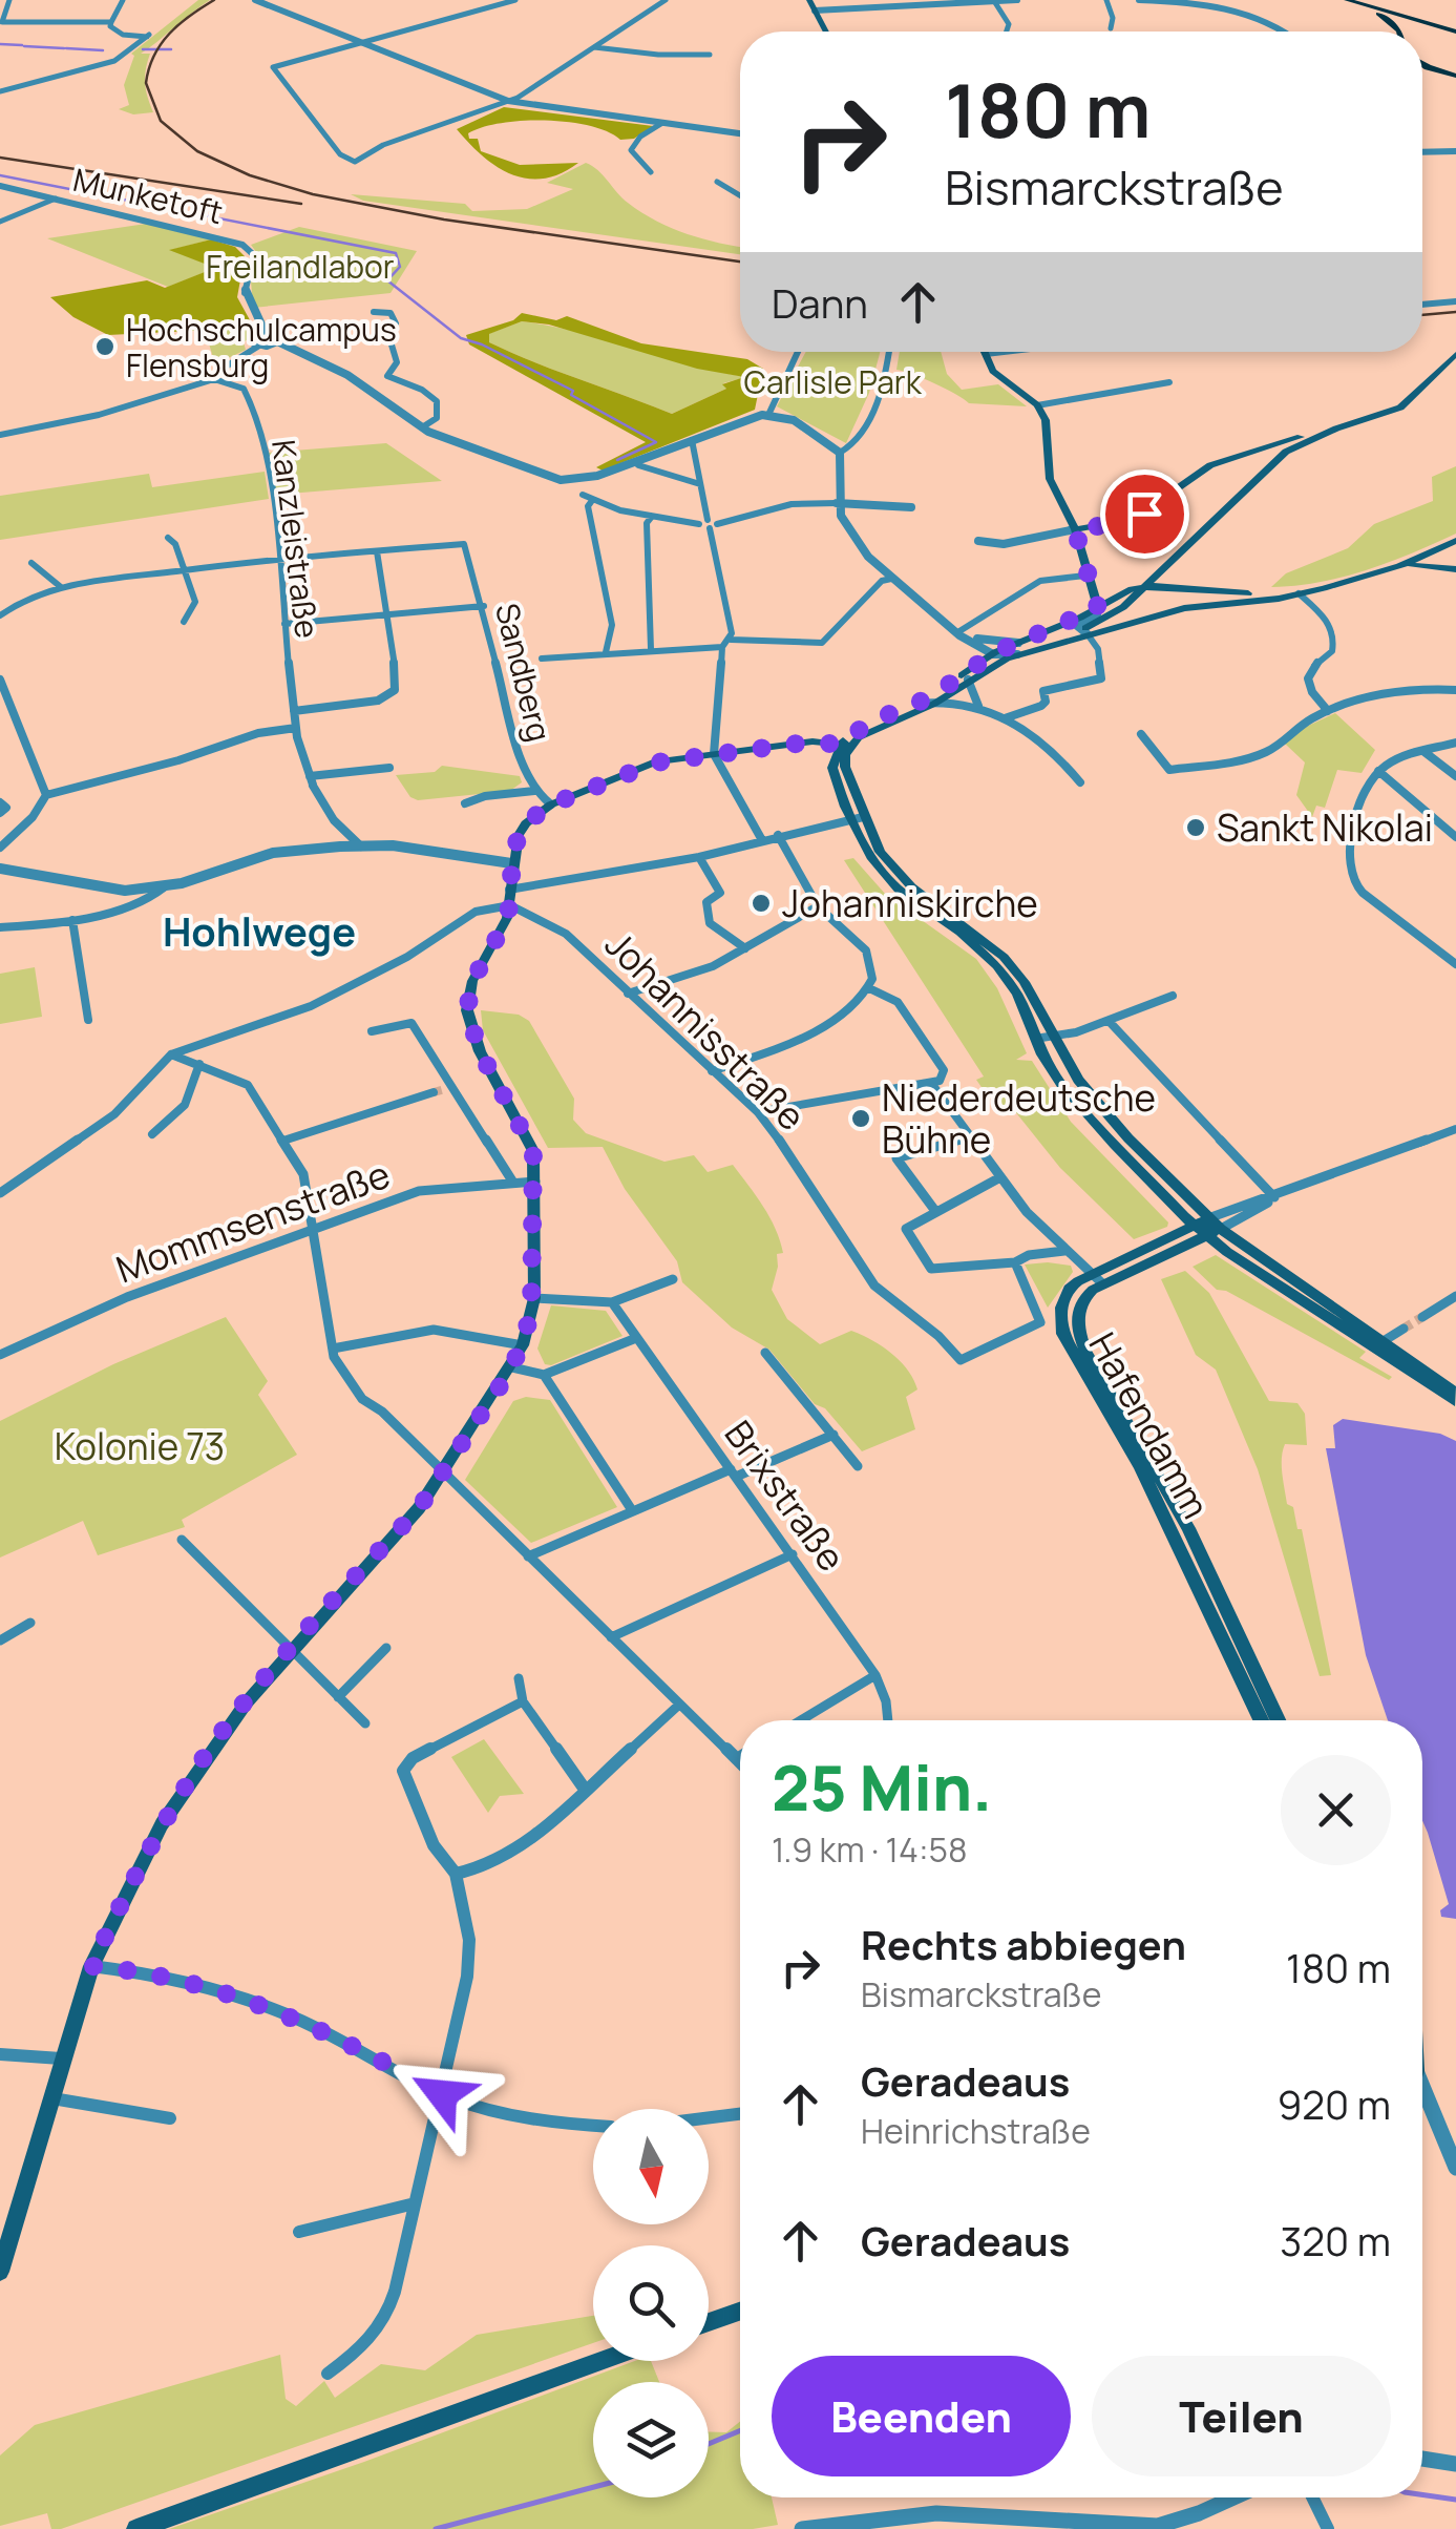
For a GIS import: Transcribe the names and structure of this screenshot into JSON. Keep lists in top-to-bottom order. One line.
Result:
{"streets":{"main road":["Hafendamm"],"street":["Munketoft","Kanzleistraße","Sandberg","Johannisstraße","Mommsenstraße","Brixstraße"]},"districts":["Hohlwege"],"parks":["Freilandlabor","Carlisle Park","Kolonie 73"],"places":["Hochschulcampus Flensburg","Sankt Nikolai","Johanniskirche","Niederdeutsche Bühne"],"north":"bottom","page":{"turn":["180 m","Bismarckstraße"],"then":"Dann","heading":["25 Min.","1.9 km · 14:58"],"list":[{"name":"Rechts abbiegen","note":"Bismarckstraße","value":"180 m"},{"name":"Geradeaus","note":"Heinrichstraße","value":"920 m"},{"name":"Geradeaus","value":"320 m"}],"buttons":["Beenden","Teilen"]}}
